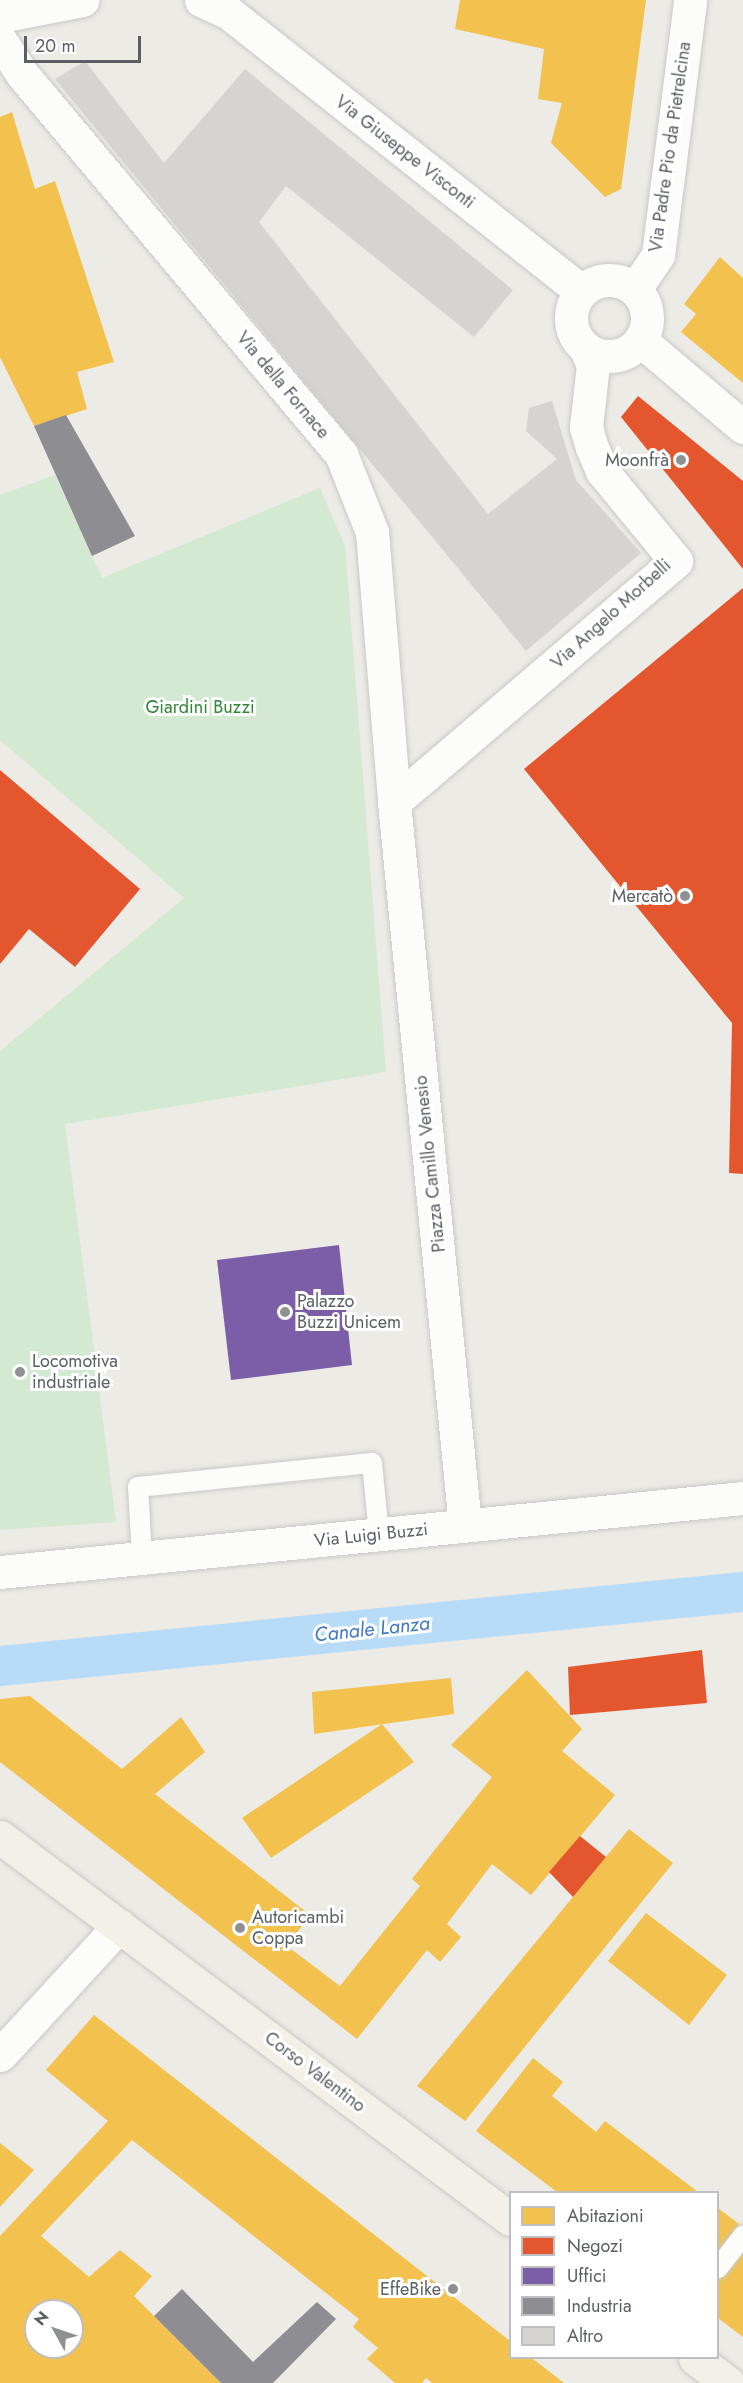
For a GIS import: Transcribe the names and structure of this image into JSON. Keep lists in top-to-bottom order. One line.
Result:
{"streets":{"main road":["Corso Valentino"],"street":["Via Padre Pio da Pietrelcina","Via Giuseppe Visconti","Via della Fornace","Via Angelo Morbelli","Piazza Camillo Venesio","Via Luigi Buzzi"]},"crossings":[["Via Padre Pio da Pietrelcina","Via Giuseppe Visconti"],["Via Padre Pio da Pietrelcina","Via Angelo Morbelli"],["Via Giuseppe Visconti","Via Angelo Morbelli"],["Via della Fornace","Via Angelo Morbelli"],["Via della Fornace","Piazza Camillo Venesio"],["Via Angelo Morbelli","Piazza Camillo Venesio"],["Piazza Camillo Venesio","Via Luigi Buzzi"]],"water":["Canale Lanza"],"parks":["Giardini Buzzi"],"places":["Moonfrà","Mercatò","Palazzo Buzzi Unicem","Locomotiva industriale","Autoricambi Coppa","EffeBike"],"legend":["Abitazioni","Negozi","Uffici","Industria","Altro"],"scale_bar":"20 m","north":"top left"}
